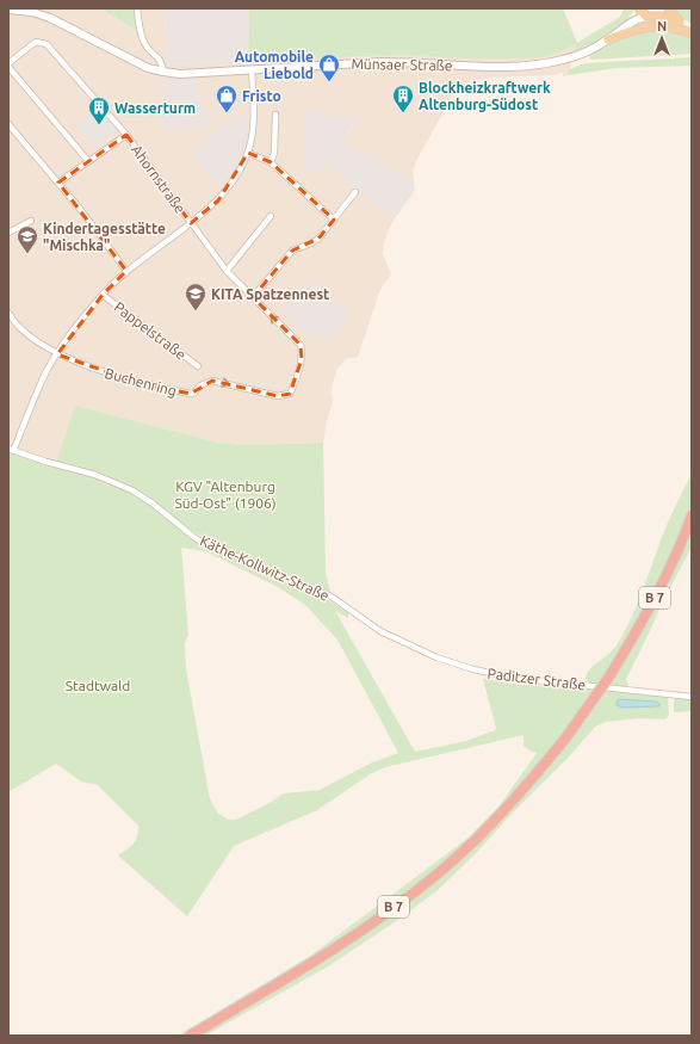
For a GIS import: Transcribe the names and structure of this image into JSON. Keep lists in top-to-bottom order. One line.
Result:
{"streets":{"highway":["B 7"],"street":["Münsaer Straße","Ahornstraße","Pappelstraße","Buchenring","Käthe-Kollwitz-Straße","Paditzer Straße"]},"crossings":[["Münsaer Straße","Pappelstraße"],["Ahornstraße","Pappelstraße"],["Ahornstraße","Buchenring"],["Pappelstraße","Buchenring"],["Pappelstraße","Käthe-Kollwitz-Straße"],["Käthe-Kollwitz-Straße","Paditzer Straße"]],"parks":["KGV \"Altenburg Süd-Ost\" (1906)","Stadtwald"],"places":{"shop":["Automobile Liebold","Fristo"],"building":["Blockheizkraftwerk Altenburg-Südost","Wasserturm"],"school or university":["Kindertagesstätte \"Mischka\"","KITA Spatzennest"]},"north":"top"}
